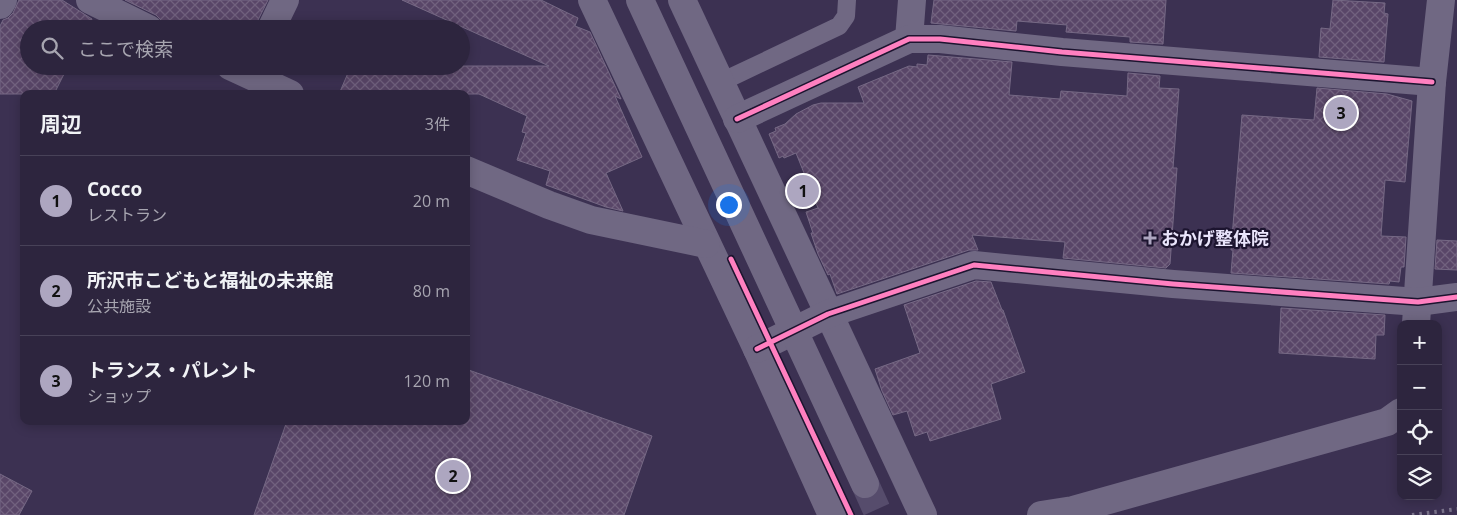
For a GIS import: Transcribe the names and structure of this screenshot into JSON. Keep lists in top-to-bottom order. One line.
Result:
{"places":{"health":["おかげ整体院"]},"page":{"search":"ここで検索","heading":["周辺","3件"],"pins":["3","1","2"],"list":[{"mark":"1","name":"Cocco","note":"レストラン","value":"20 m"},{"mark":"2","name":"所沢市こどもと福祉の未来館","note":"公共施設","value":"80 m"},{"mark":"3","name":"トランス・パレント","note":"ショップ","value":"120 m"}],"map_buttons":["+","−"]}}
